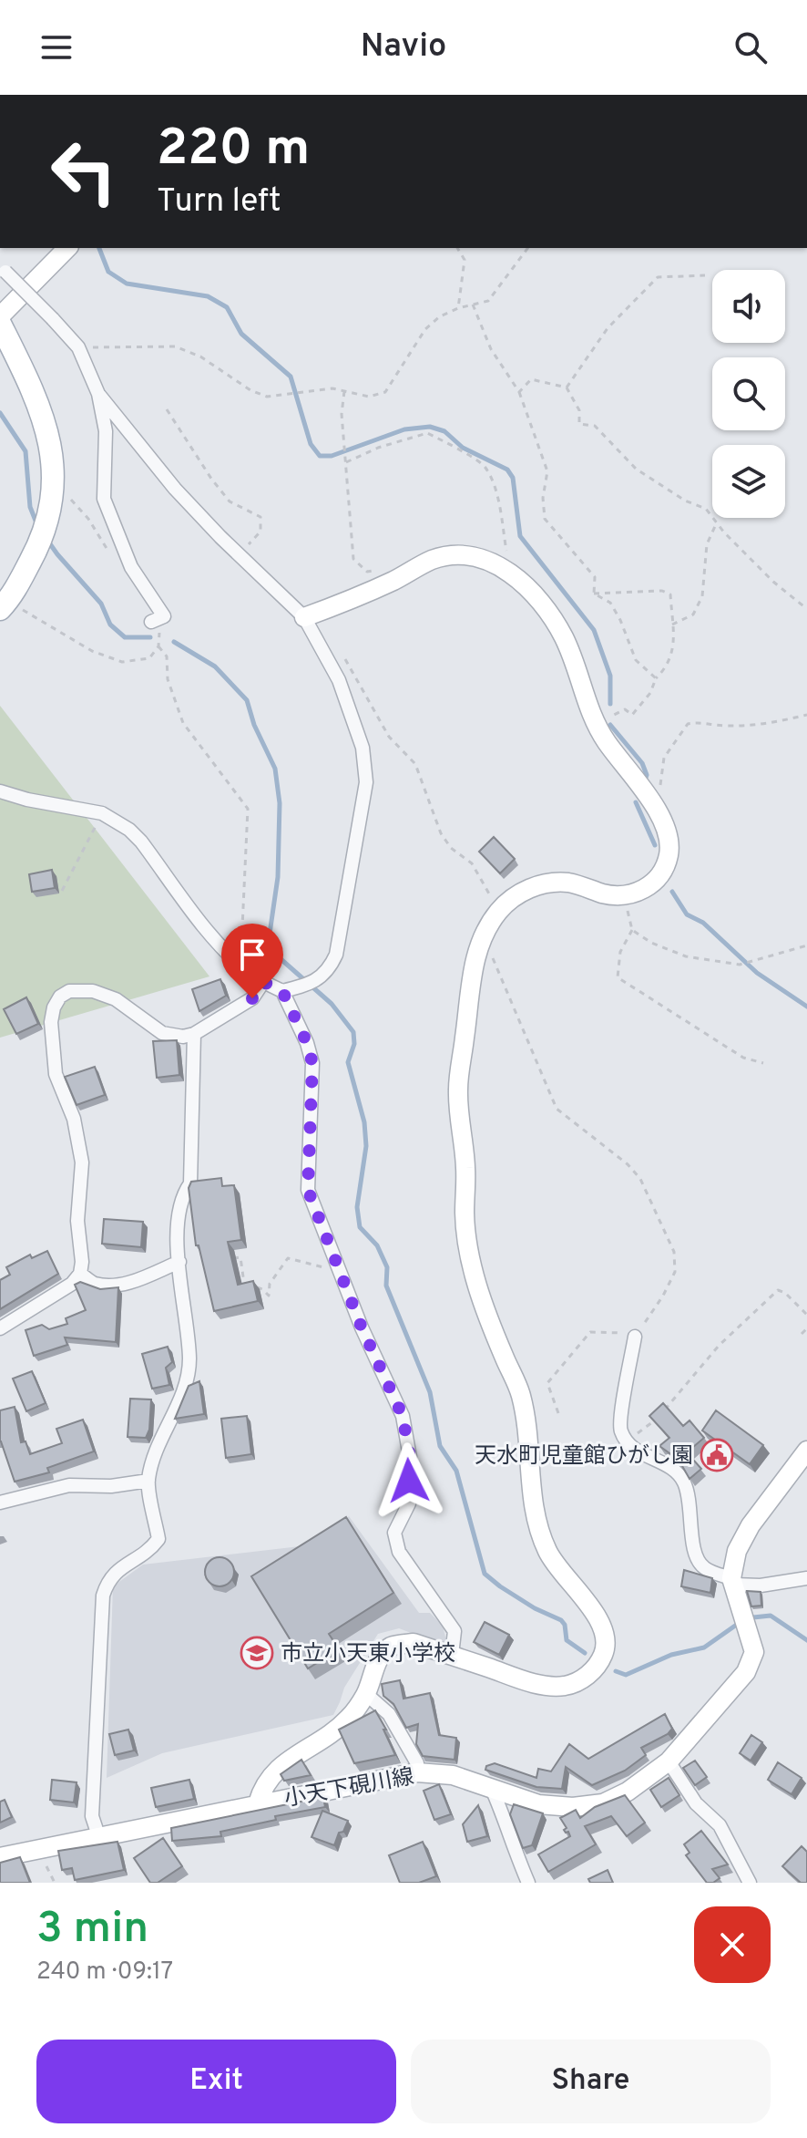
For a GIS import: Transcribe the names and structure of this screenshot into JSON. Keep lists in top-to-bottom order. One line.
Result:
{"streets":{"street":["小天下硯川線"]},"places":{"public building":["天水町児童館ひがし園"],"school or university":["市立小天東小学校"]},"page":{"header":"Navio","turn":["220 m","Turn left"],"heading":["3 min","240 m · 09:17"],"buttons":["Exit","Share"]}}
